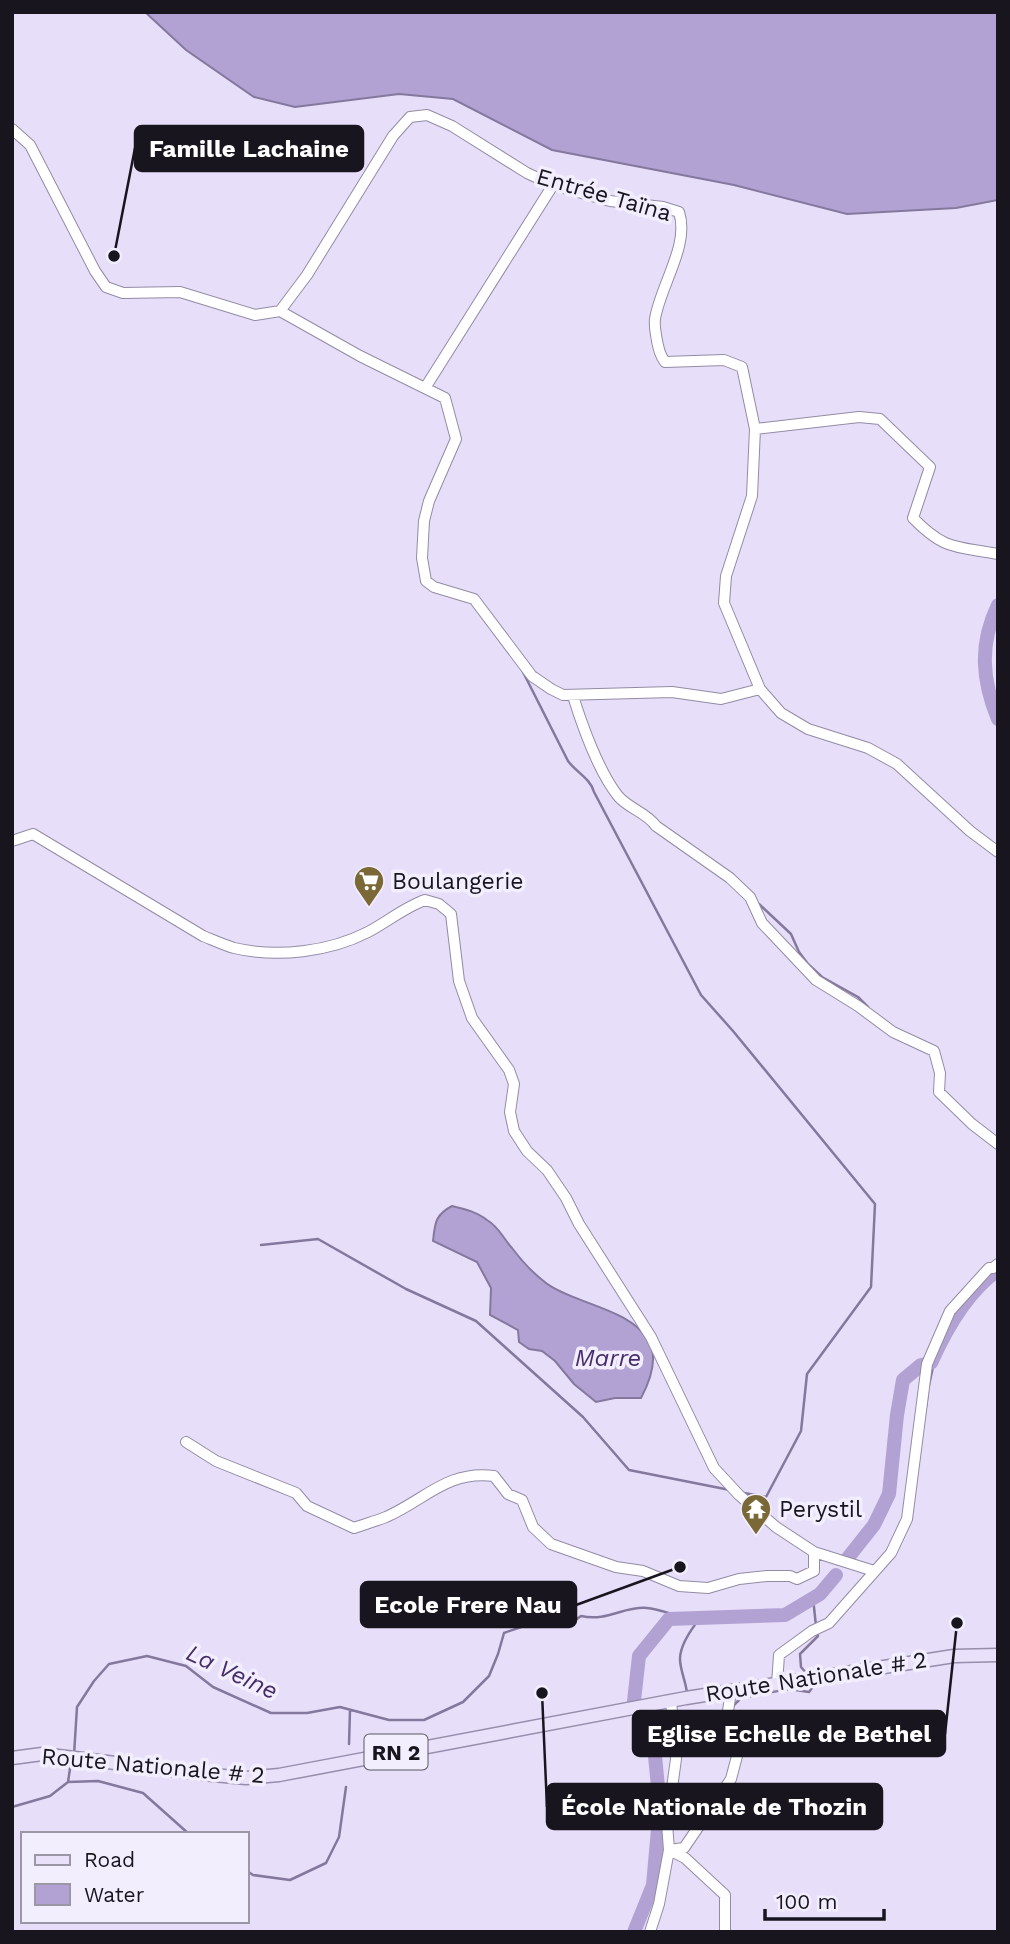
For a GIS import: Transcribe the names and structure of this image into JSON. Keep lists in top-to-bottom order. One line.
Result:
{"streets":{"main road":["Route Nationale # 2","RN 2"],"street":["Entrée Taïna"]},"water":["Marre","La Veine"],"places":{"other":["Famille Lachaine","Ecole Frere Nau","Eglise Echelle de Bethel","École Nationale de Thozin"],"supermarket":["Boulangerie"],"temple":["Perystil"]},"legend":["Road","Water"],"scale_bar":"100 m"}
